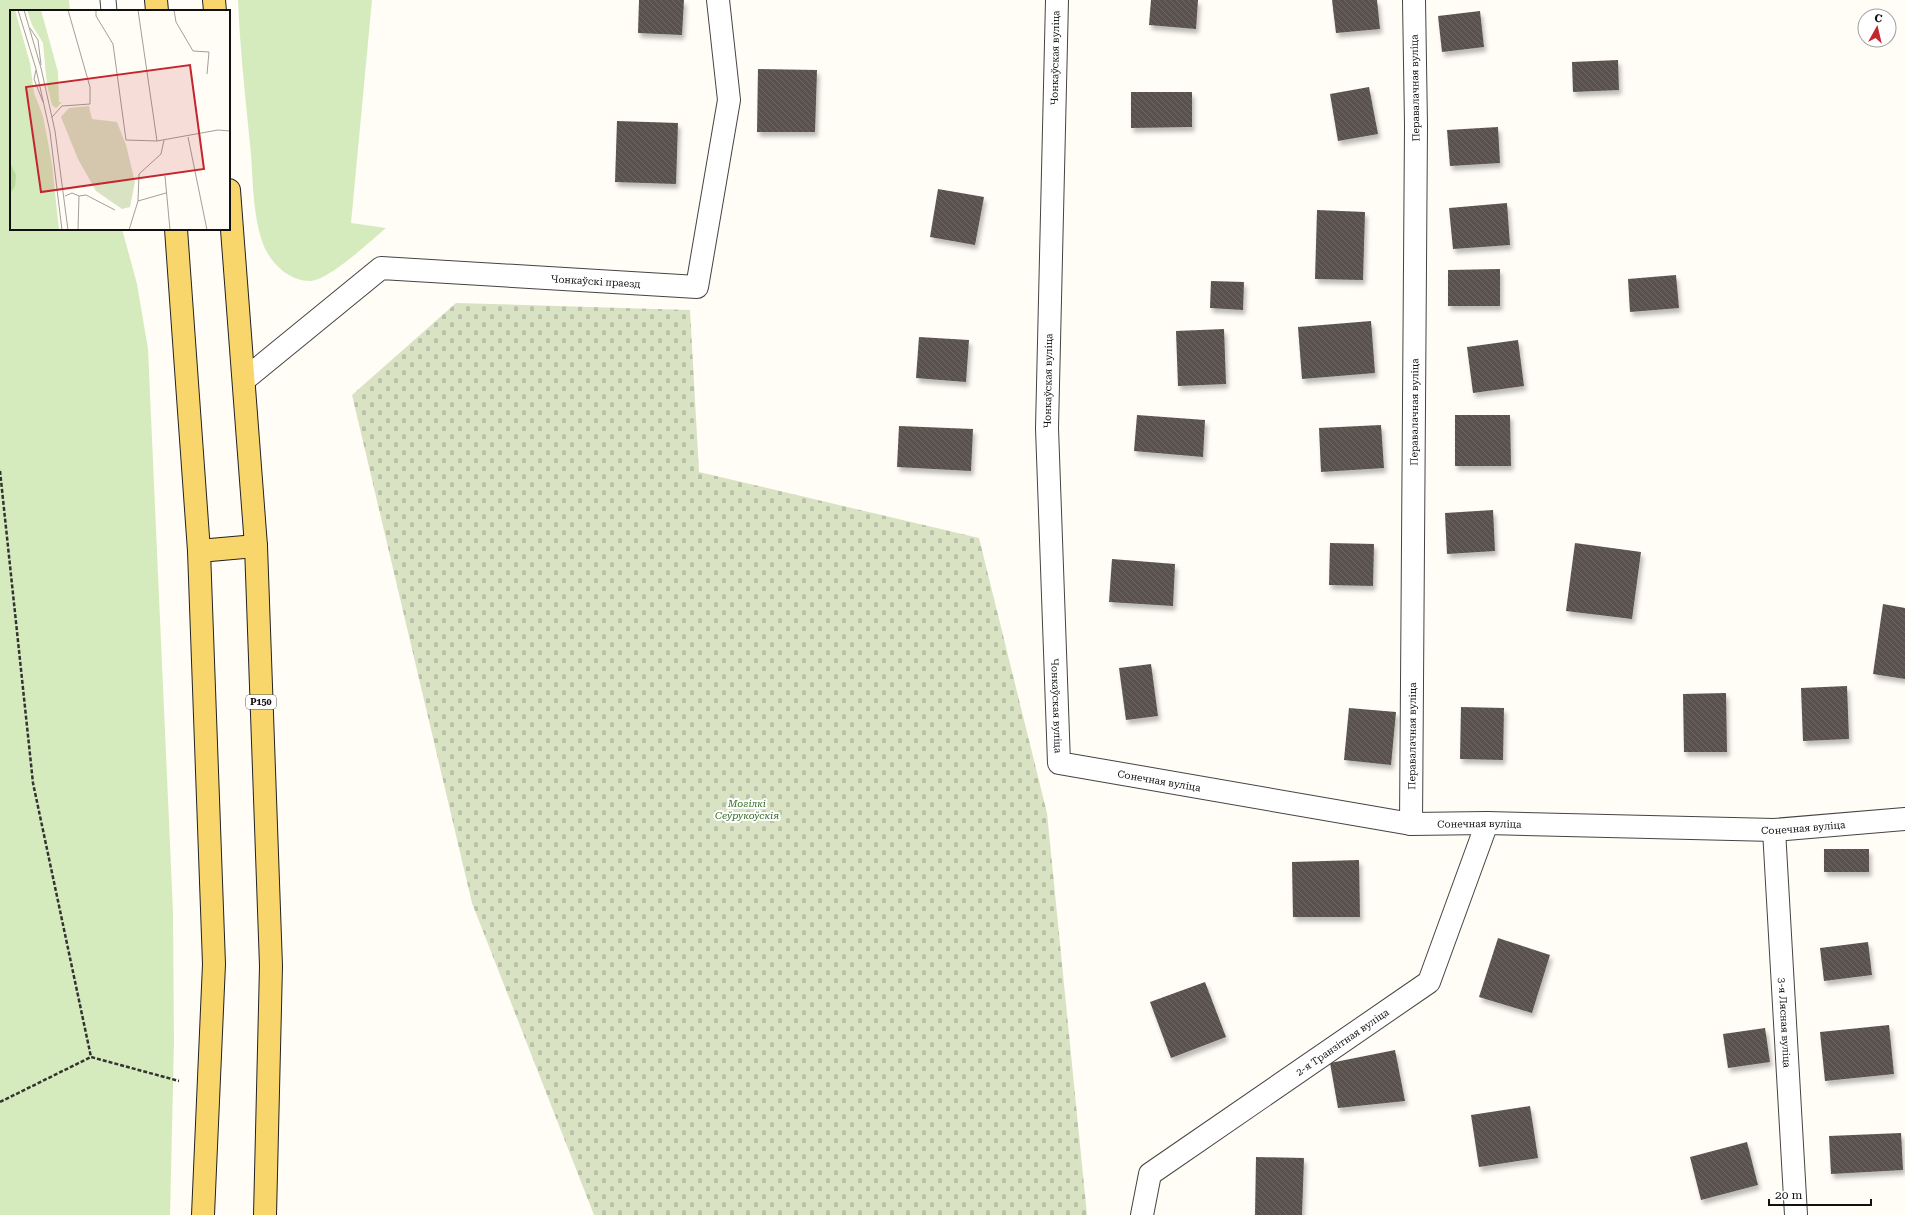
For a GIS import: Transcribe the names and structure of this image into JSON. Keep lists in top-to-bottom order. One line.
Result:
{"streets":{"main road":["Р150"],"street":["Чонкаўская вуліца","Перавалачная вуліца","Чонкаўскі праезд","Сонечная вуліца","3-я Лясная вуліца","2-я Транзітная вуліца"]},"crossings":[["Чонкаўская вуліца","Сонечная вуліца"],["Перавалачная вуліца","Сонечная вуліца"],["Чонкаўскі праезд","Р150"],["Сонечная вуліца","3-я Лясная вуліца"],["Сонечная вуліца","2-я Транзітная вуліца"]],"parks":["Могілкі Сеўрукоўскія"],"scale_bar":"20 m","north":"top"}
